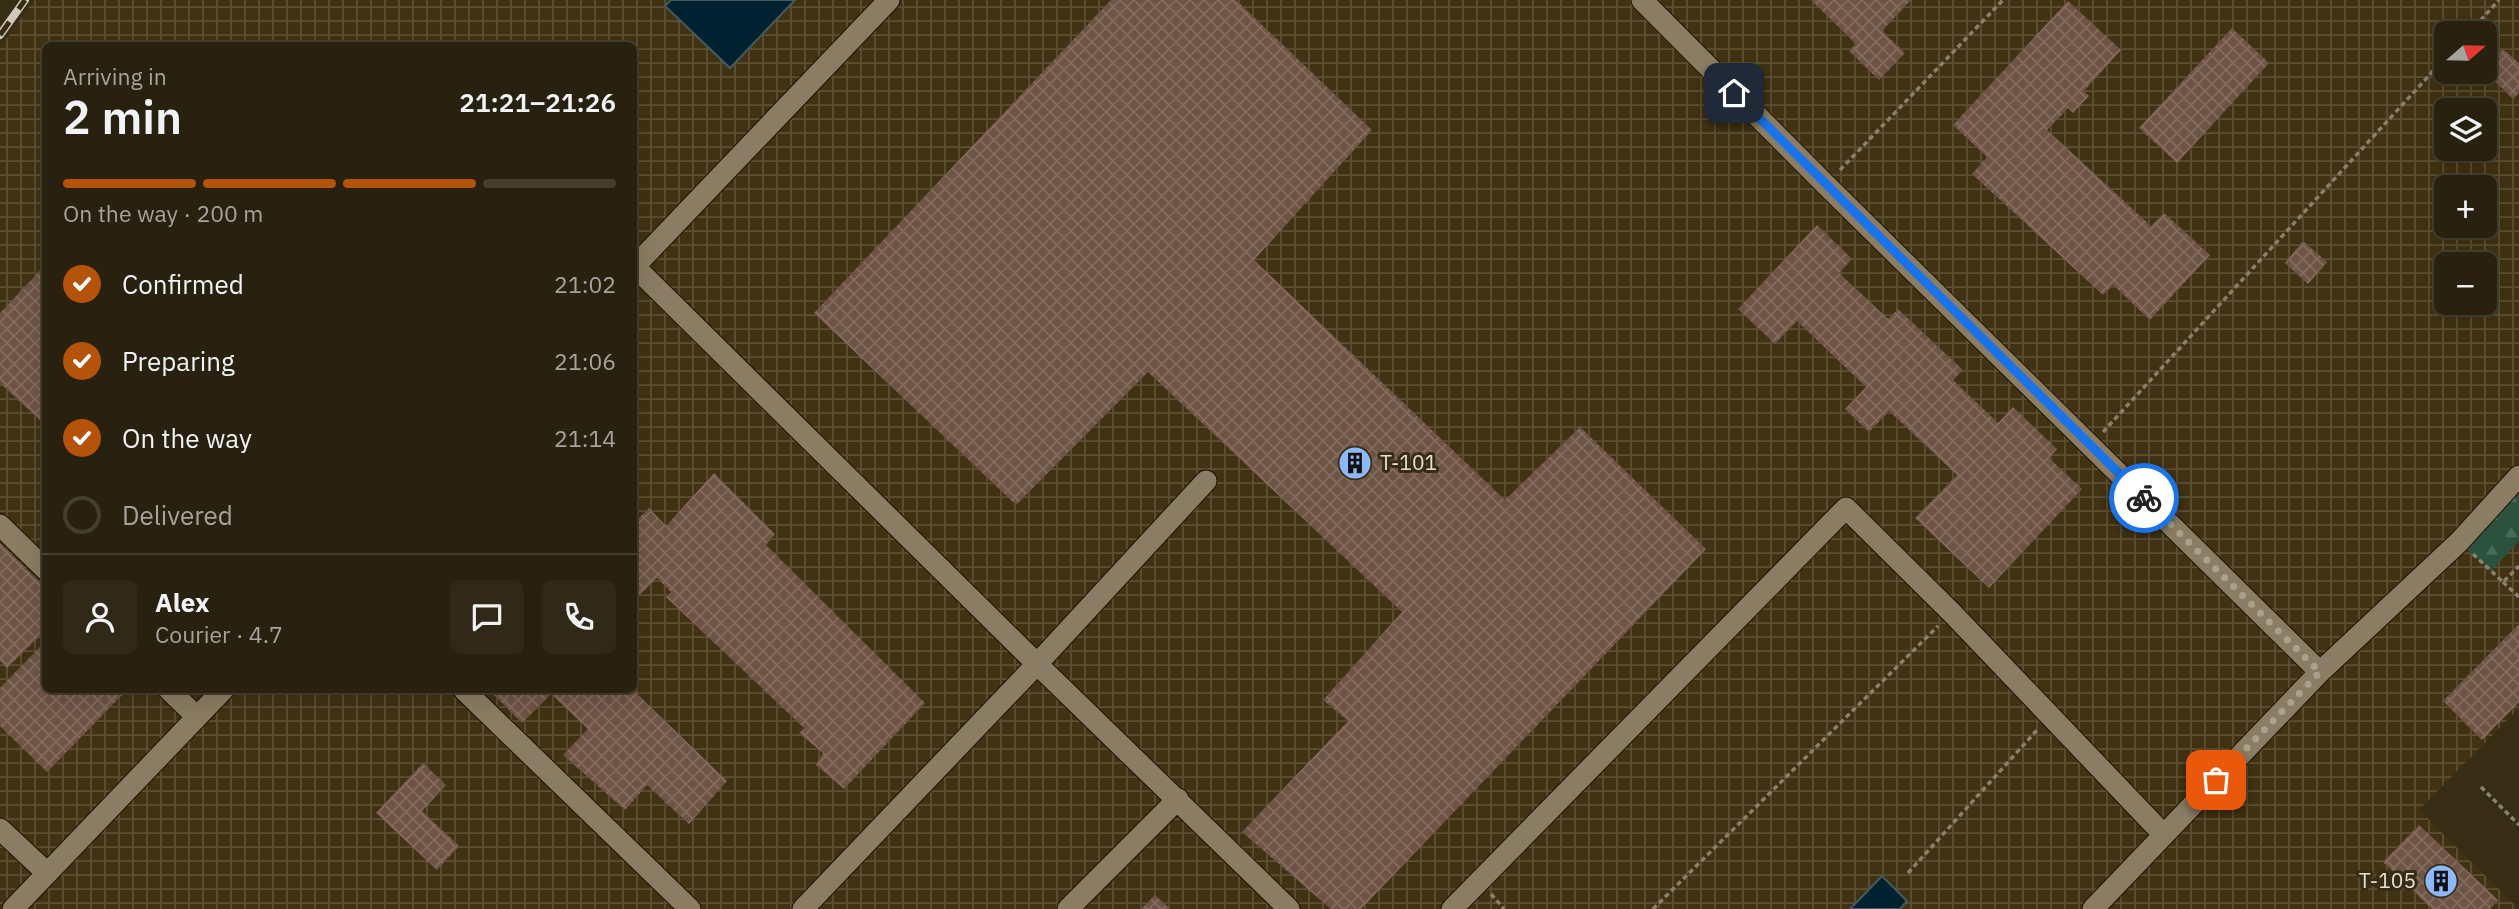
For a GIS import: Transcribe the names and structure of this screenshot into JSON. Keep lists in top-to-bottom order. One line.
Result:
{"places":{"building":["Т-101","Т-105"]},"north":"right","page":{"map_buttons":["+","−"],"heading":["2 min","Arriving in","21:21–21:26"],"panel":["Alex","Courier · 4.7"],"bar":"On the way · 200 m","list":[["Confirmed","21:02"],["Preparing","21:06"],["On the way","21:14"],"Delivered"]}}
